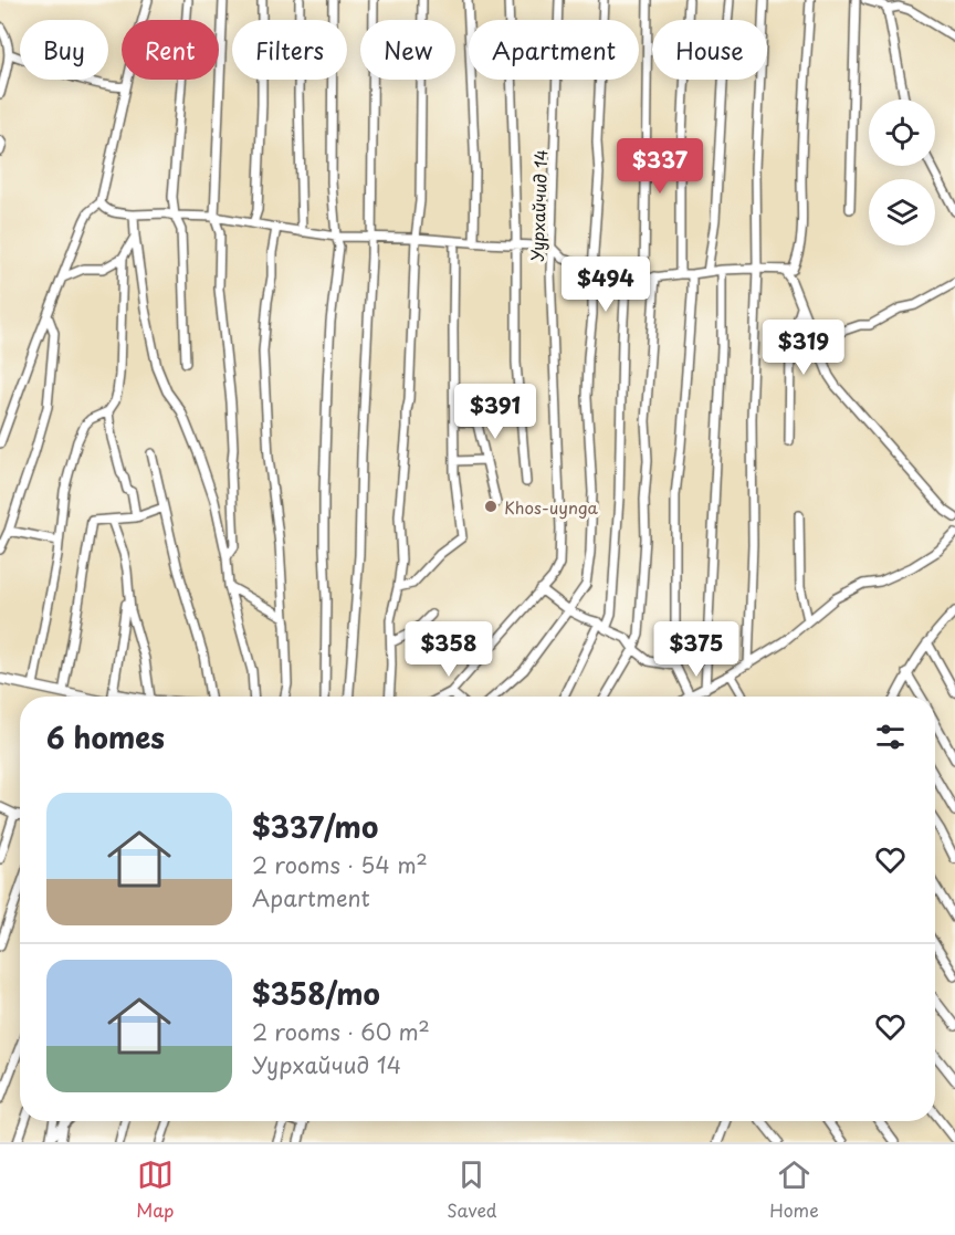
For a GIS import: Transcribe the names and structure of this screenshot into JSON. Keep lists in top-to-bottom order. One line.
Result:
{"streets":{"street":["Уурхайчид 14"]},"places":["Khos-uynga"],"page":{"chip":["Buy","Rent","Filters","New","Apartment","House"],"price":["$337","$494","$319","$391","$358","$375"],"heading":"6 homes","list":[{"name":"$337/mo","note":"2 rooms · 54 m² · Apartment"},{"name":"$358/mo","note":"2 rooms · 60 m² · Уурхайчид 14"}],"tabs":["Map","Saved","Home"]}}
